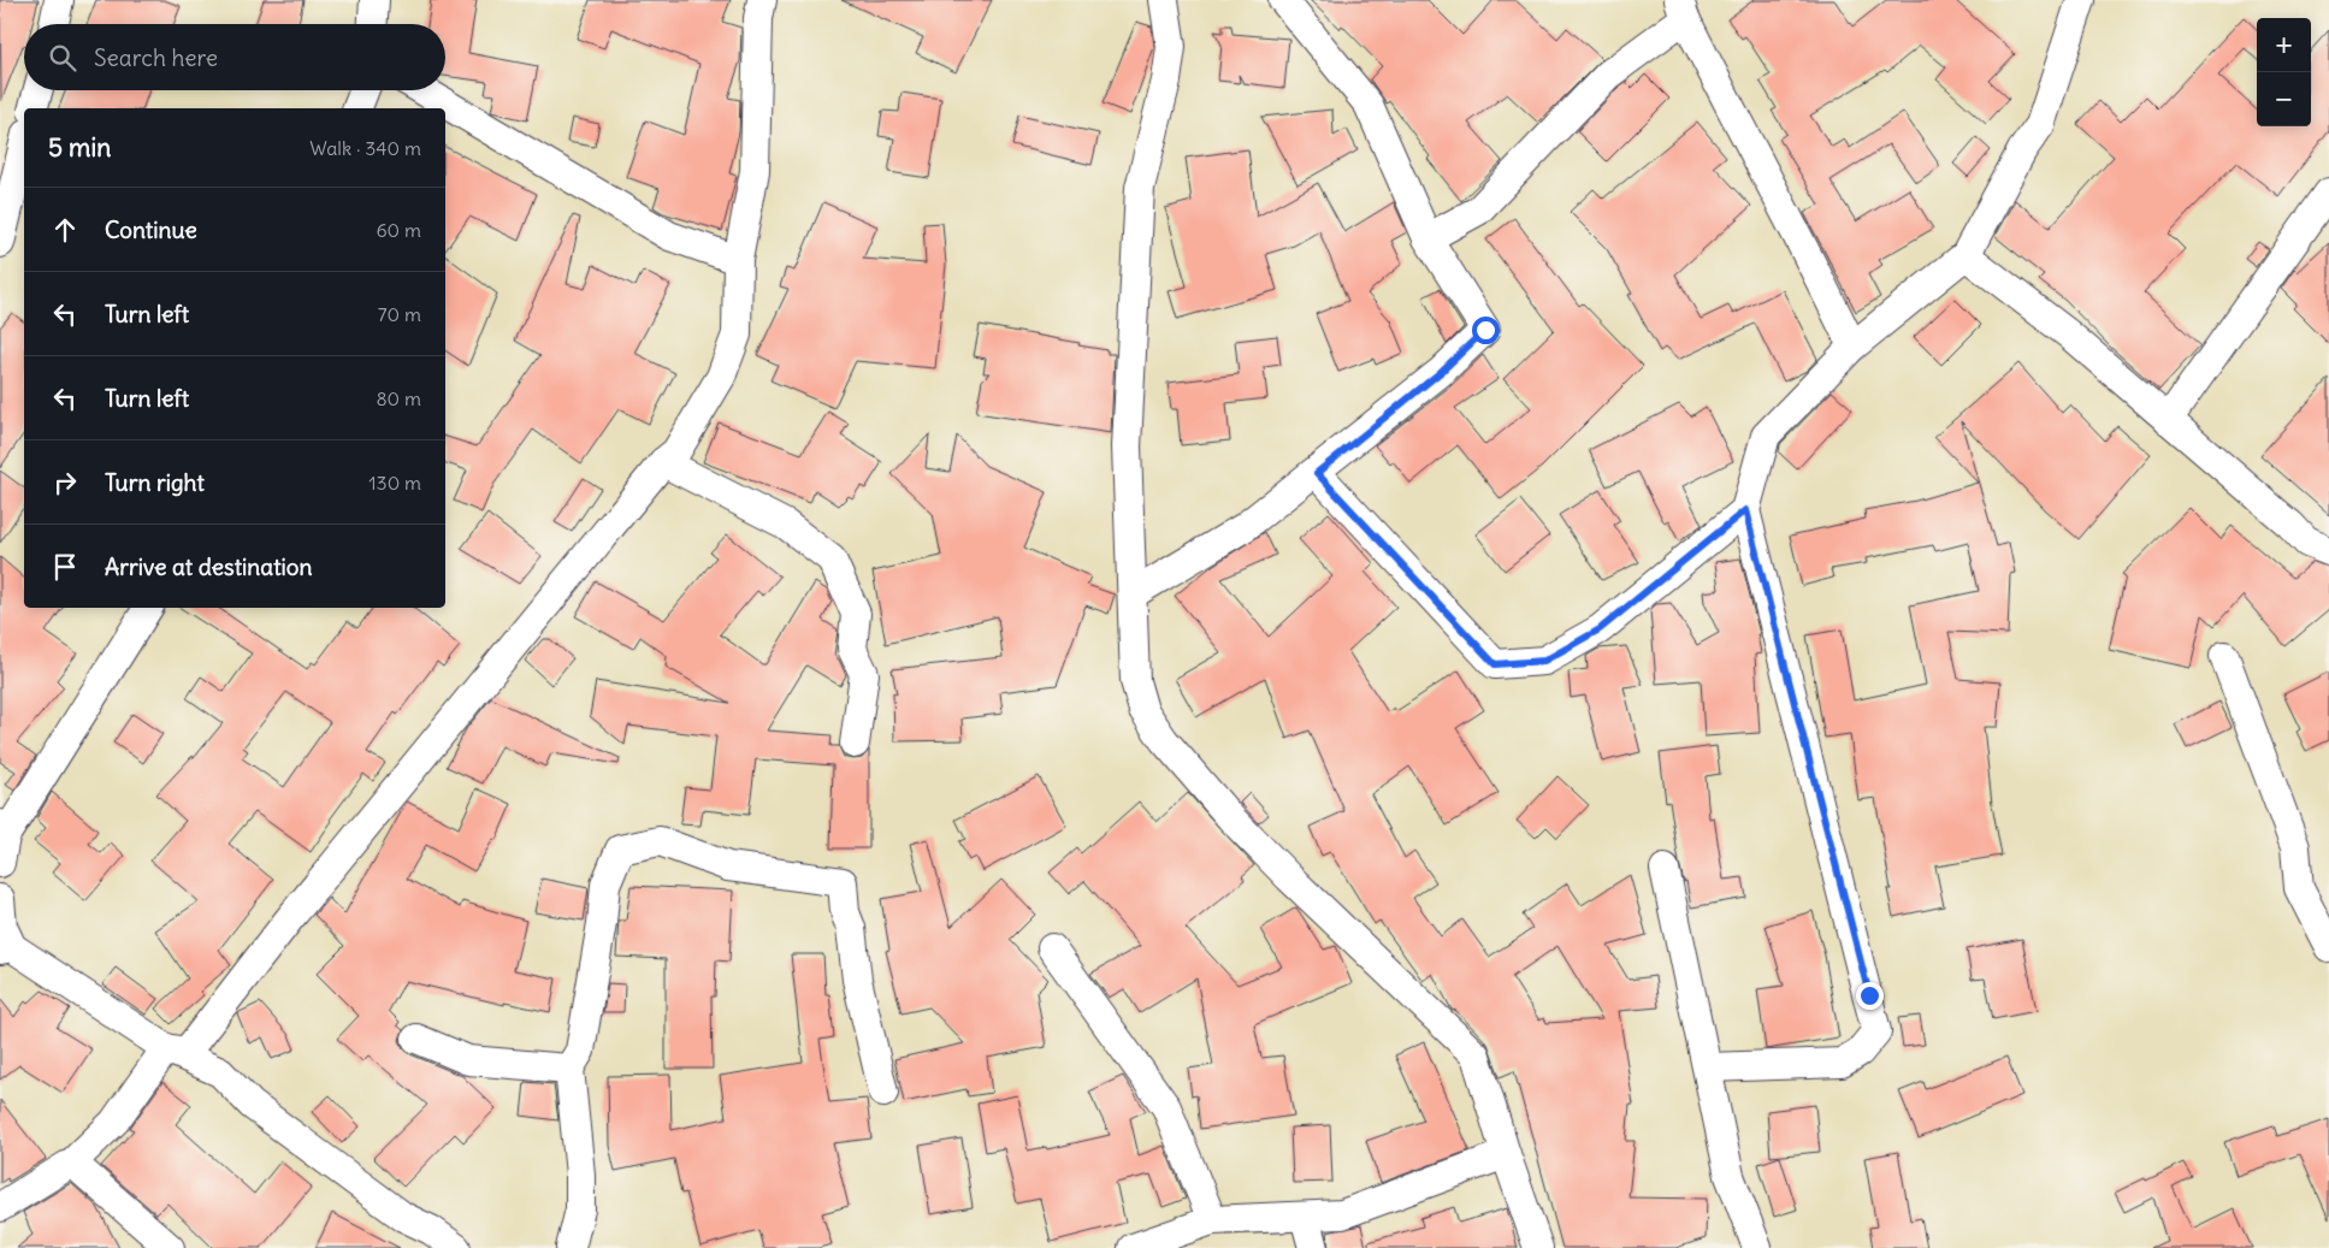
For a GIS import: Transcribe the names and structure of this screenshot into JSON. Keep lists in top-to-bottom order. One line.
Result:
{"page":{"map_buttons":["+","−"],"search":"Search here","heading":["5 min","Walk · 340 m"],"list":[["Continue","60 m"],["Turn left","70 m"],["Turn left","80 m"],["Turn right","130 m"],"Arrive at destination"]}}
